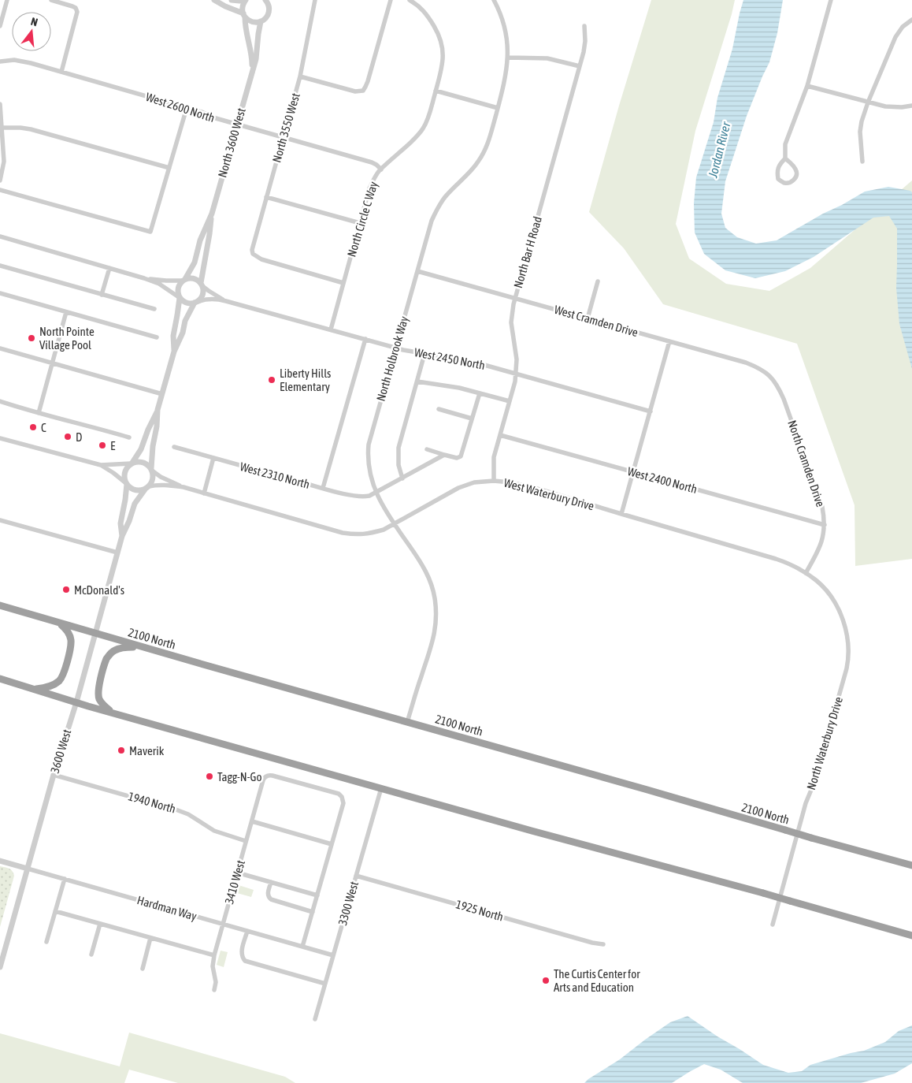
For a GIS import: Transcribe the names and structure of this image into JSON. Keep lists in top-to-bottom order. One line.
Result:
{"streets":{"highway":["2100 North"],"street":["West 2600 North","North 3550 West","North 3600 West","North Circle C Way","North Bar H Road","West Cramden Drive","North Holbrook Way","West 2450 North","North Cramden Drive","West 2310 North","West 2400 North","West Waterbury Drive","North Waterbury Drive","3600 West","1940 North","3410 West","3300 West","Hardman Way","1925 North"]},"crossings":[["West 2600 North","North 3550 West"],["West 2600 North","North 3600 West"],["West 2600 North","North Circle C Way"],["North 3550 West","North Circle C Way"],["North 3600 West","West 2450 North"],["North Circle C Way","West 2450 North"],["North Bar H Road","West Cramden Drive"],["North Bar H Road","West 2450 North"],["North Bar H Road","West 2400 North"],["North Bar H Road","West Waterbury Drive"],["West Cramden Drive","North Holbrook Way"],["West Cramden Drive","North Cramden Drive"],["North Holbrook Way","West 2450 North"],["North Holbrook Way","West 2310 North"],["North Holbrook Way","West Waterbury Drive"],["North Holbrook Way","2100 North"],["North Cramden Drive","West 2400 North"],["North Cramden Drive","West Waterbury Drive"],["North Cramden Drive","North Waterbury Drive"],["West Waterbury Drive","North Waterbury Drive"],["2100 North","3600 West"],["3600 West","1940 North"],["3600 West","Hardman Way"],["1940 North","3410 West"],["3410 West","Hardman Way"],["3300 West","Hardman Way"],["3300 West","1925 North"]],"water":["Jordan River"],"places":["North Pointe Village Pool","Liberty Hills Elementary","C","D","E","McDonald's","Maverik","Tagg-N-Go","The Curtis Center for Arts and Education"],"north":"top"}
